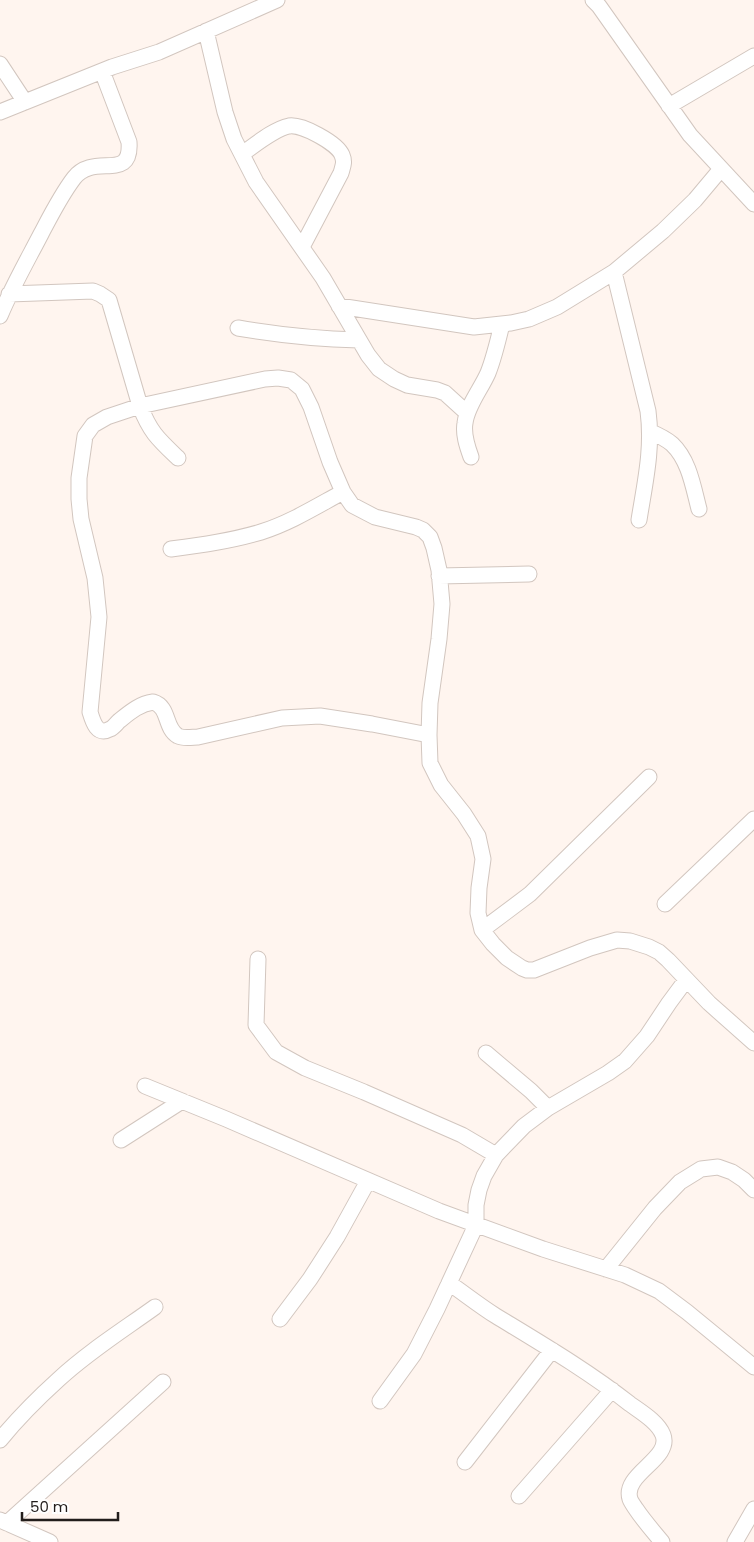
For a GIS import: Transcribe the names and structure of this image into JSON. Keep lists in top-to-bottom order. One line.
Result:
{"scale_bar":"50 m"}
